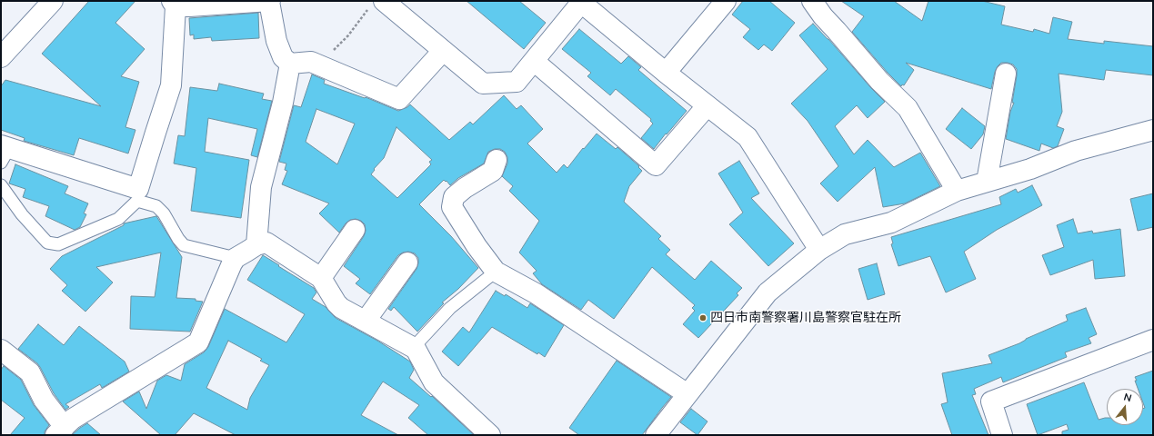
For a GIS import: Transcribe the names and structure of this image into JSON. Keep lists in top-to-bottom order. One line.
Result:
{"places":["四日市南警察署川島警察官駐在所"],"north":"top"}
